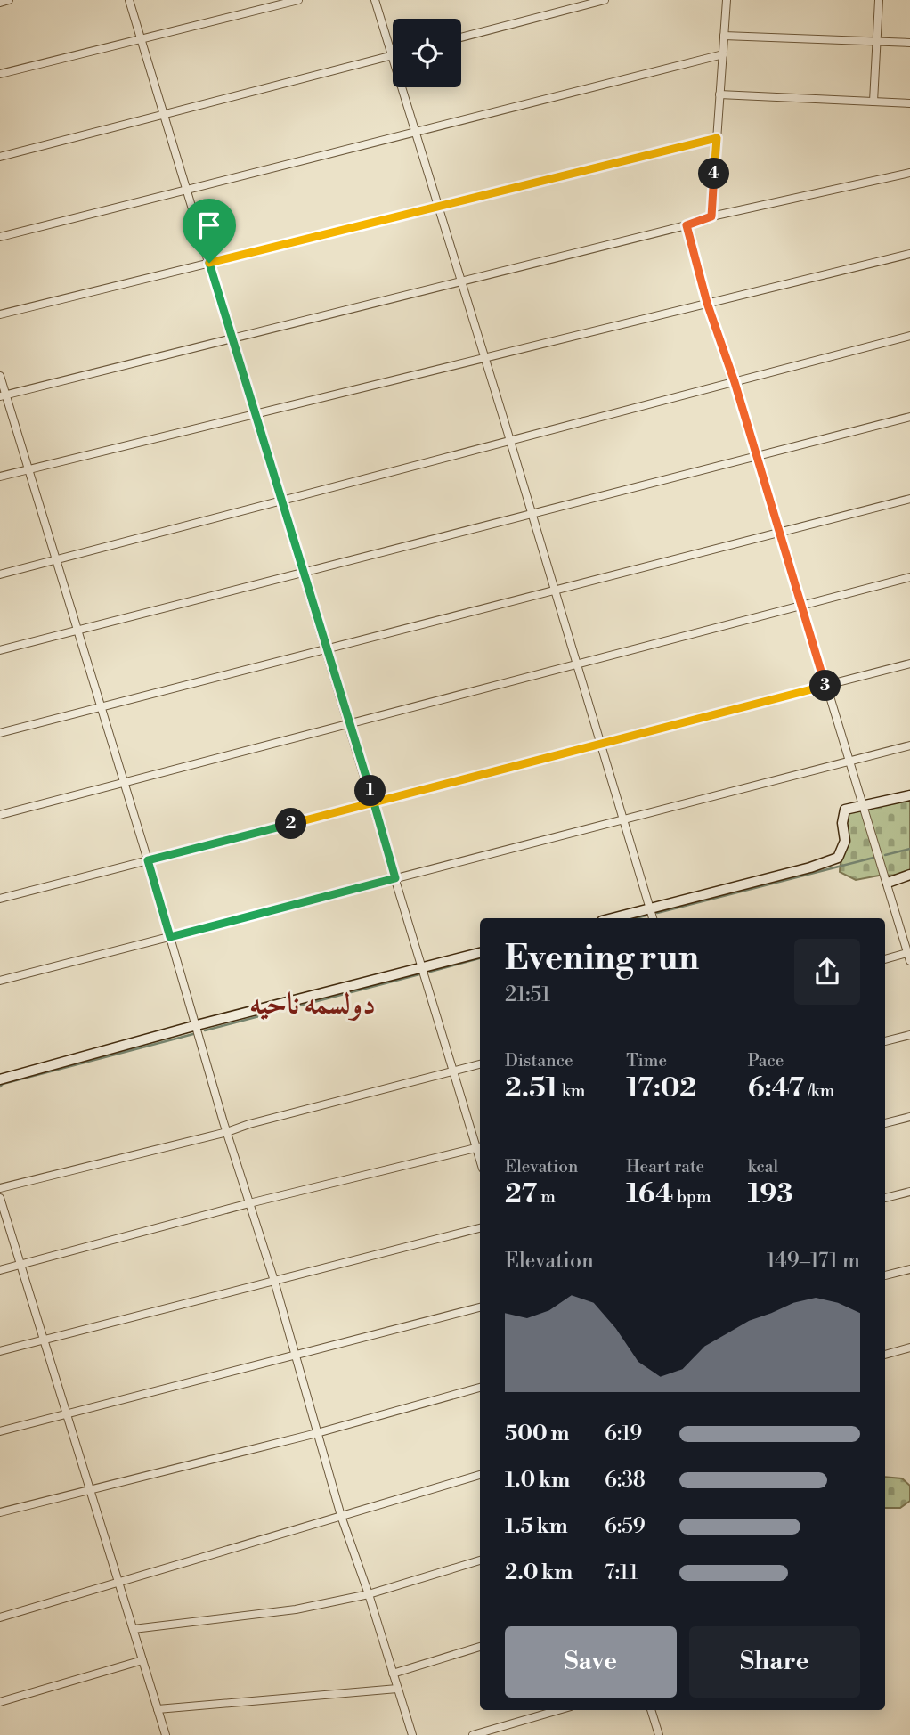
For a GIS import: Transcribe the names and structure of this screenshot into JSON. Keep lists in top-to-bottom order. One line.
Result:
{"districts":["دولسمه ناحیه"],"page":{"pins":["4","3","1","2"],"heading":["Evening run","21:51"],"stats":[["Distance","2.51 km"],["Time","17:02"],["Pace","6:47 /km"],["Elevation","27 m"],["Heart rate","164 bpm"],["kcal","193"]],"chart":["Elevation","149–171 m"],"list":[{"name":"500 m","note":"6:19"},{"name":"1.0 km","note":"6:38"},{"name":"1.5 km","note":"6:59"},{"name":"2.0 km","note":"7:11"}],"buttons":["Save","Share"]}}
